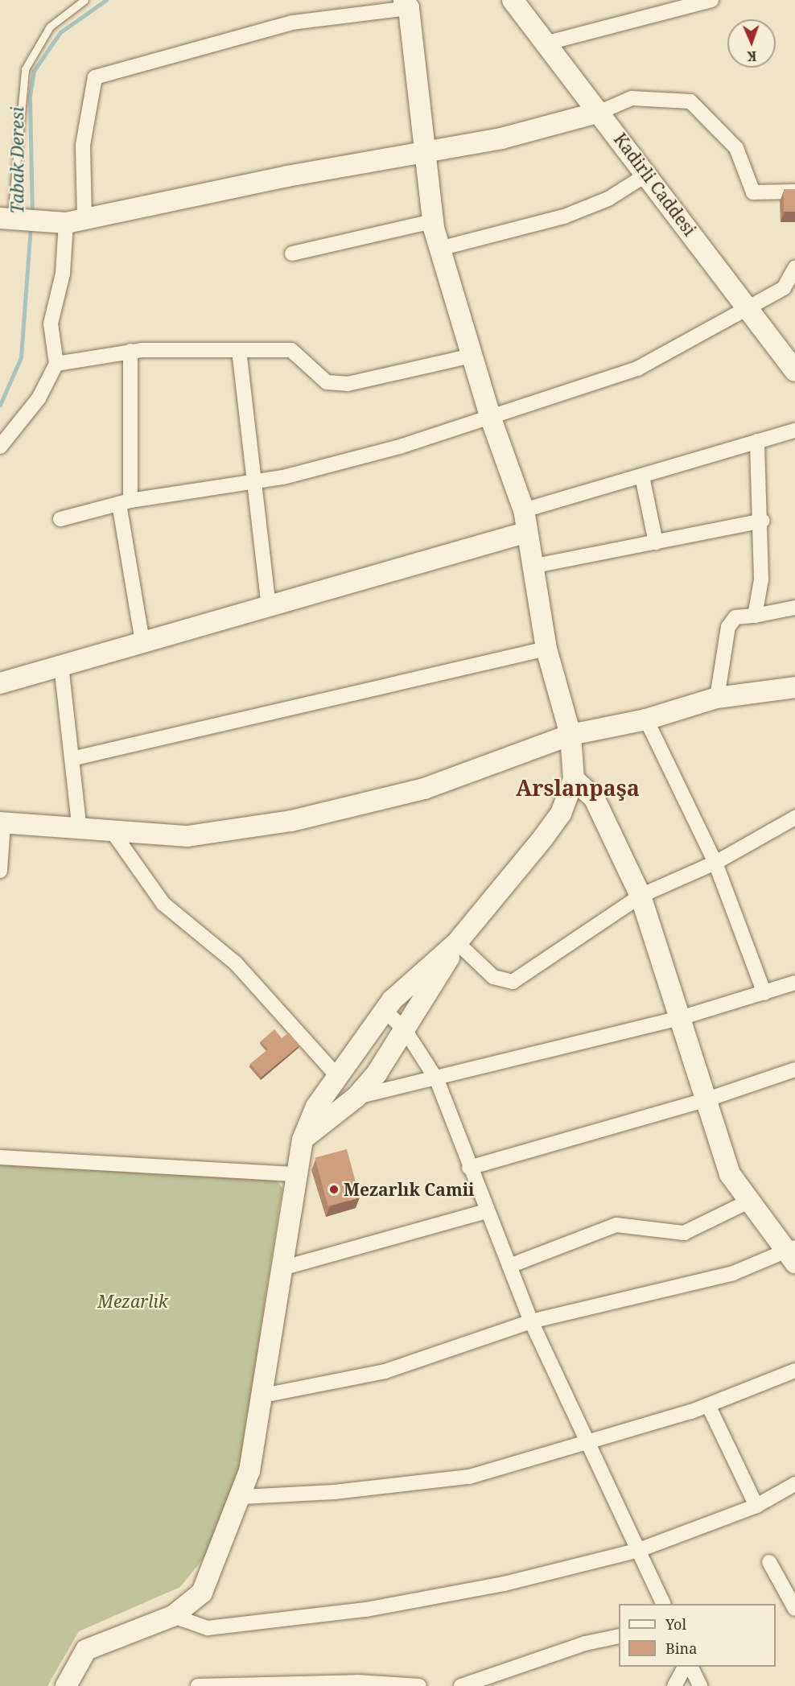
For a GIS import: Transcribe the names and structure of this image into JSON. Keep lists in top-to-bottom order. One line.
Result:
{"streets":{"street":["Kadirli Caddesi"]},"districts":["Arslanpaşa"],"water":["Tabak Deresi"],"parks":["Mezarlık"],"places":["Mezarlık Camii"],"legend":["Yol","Bina"],"north":"bottom"}
